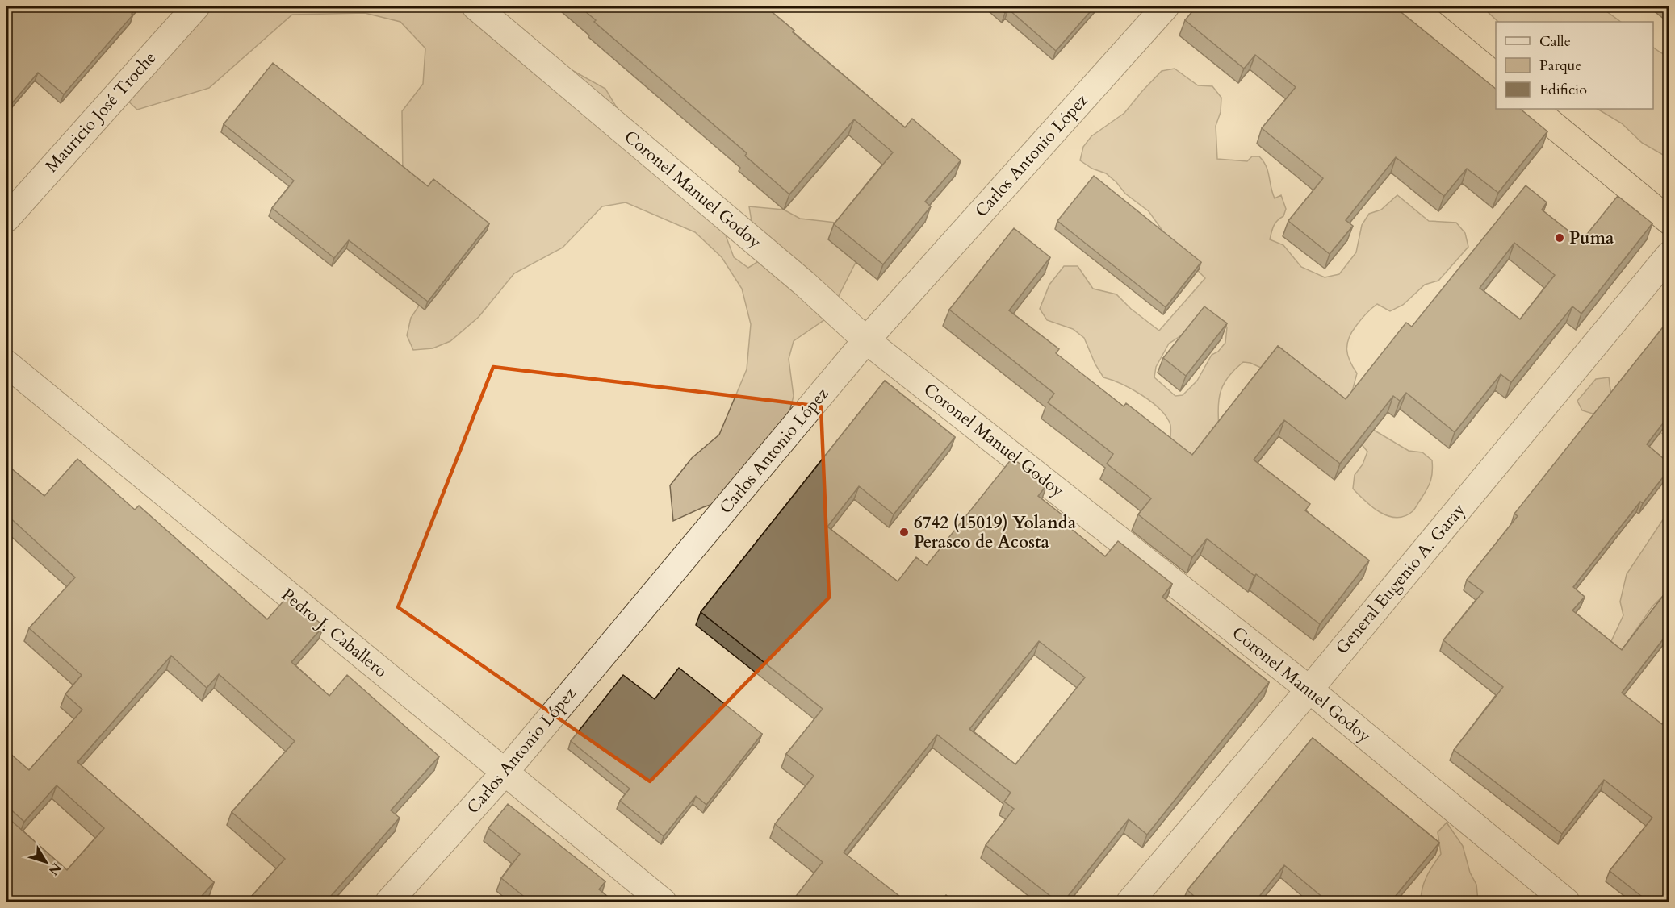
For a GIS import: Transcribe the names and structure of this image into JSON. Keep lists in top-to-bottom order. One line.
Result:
{"streets":{"street":["Mauricio José Troche","Carlos Antonio López","Coronel Manuel Godoy","General Eugenio A. Garay","Pedro J. Caballero"]},"crossings":[["Carlos Antonio López","Coronel Manuel Godoy"],["Carlos Antonio López","Pedro J. Caballero"],["Coronel Manuel Godoy","General Eugenio A. Garay"]],"places":["Puma","6742 (15019) Yolanda Perasco de Acosta"],"legend":["Calle","Parque","Edificio"],"north":"bottom right"}
